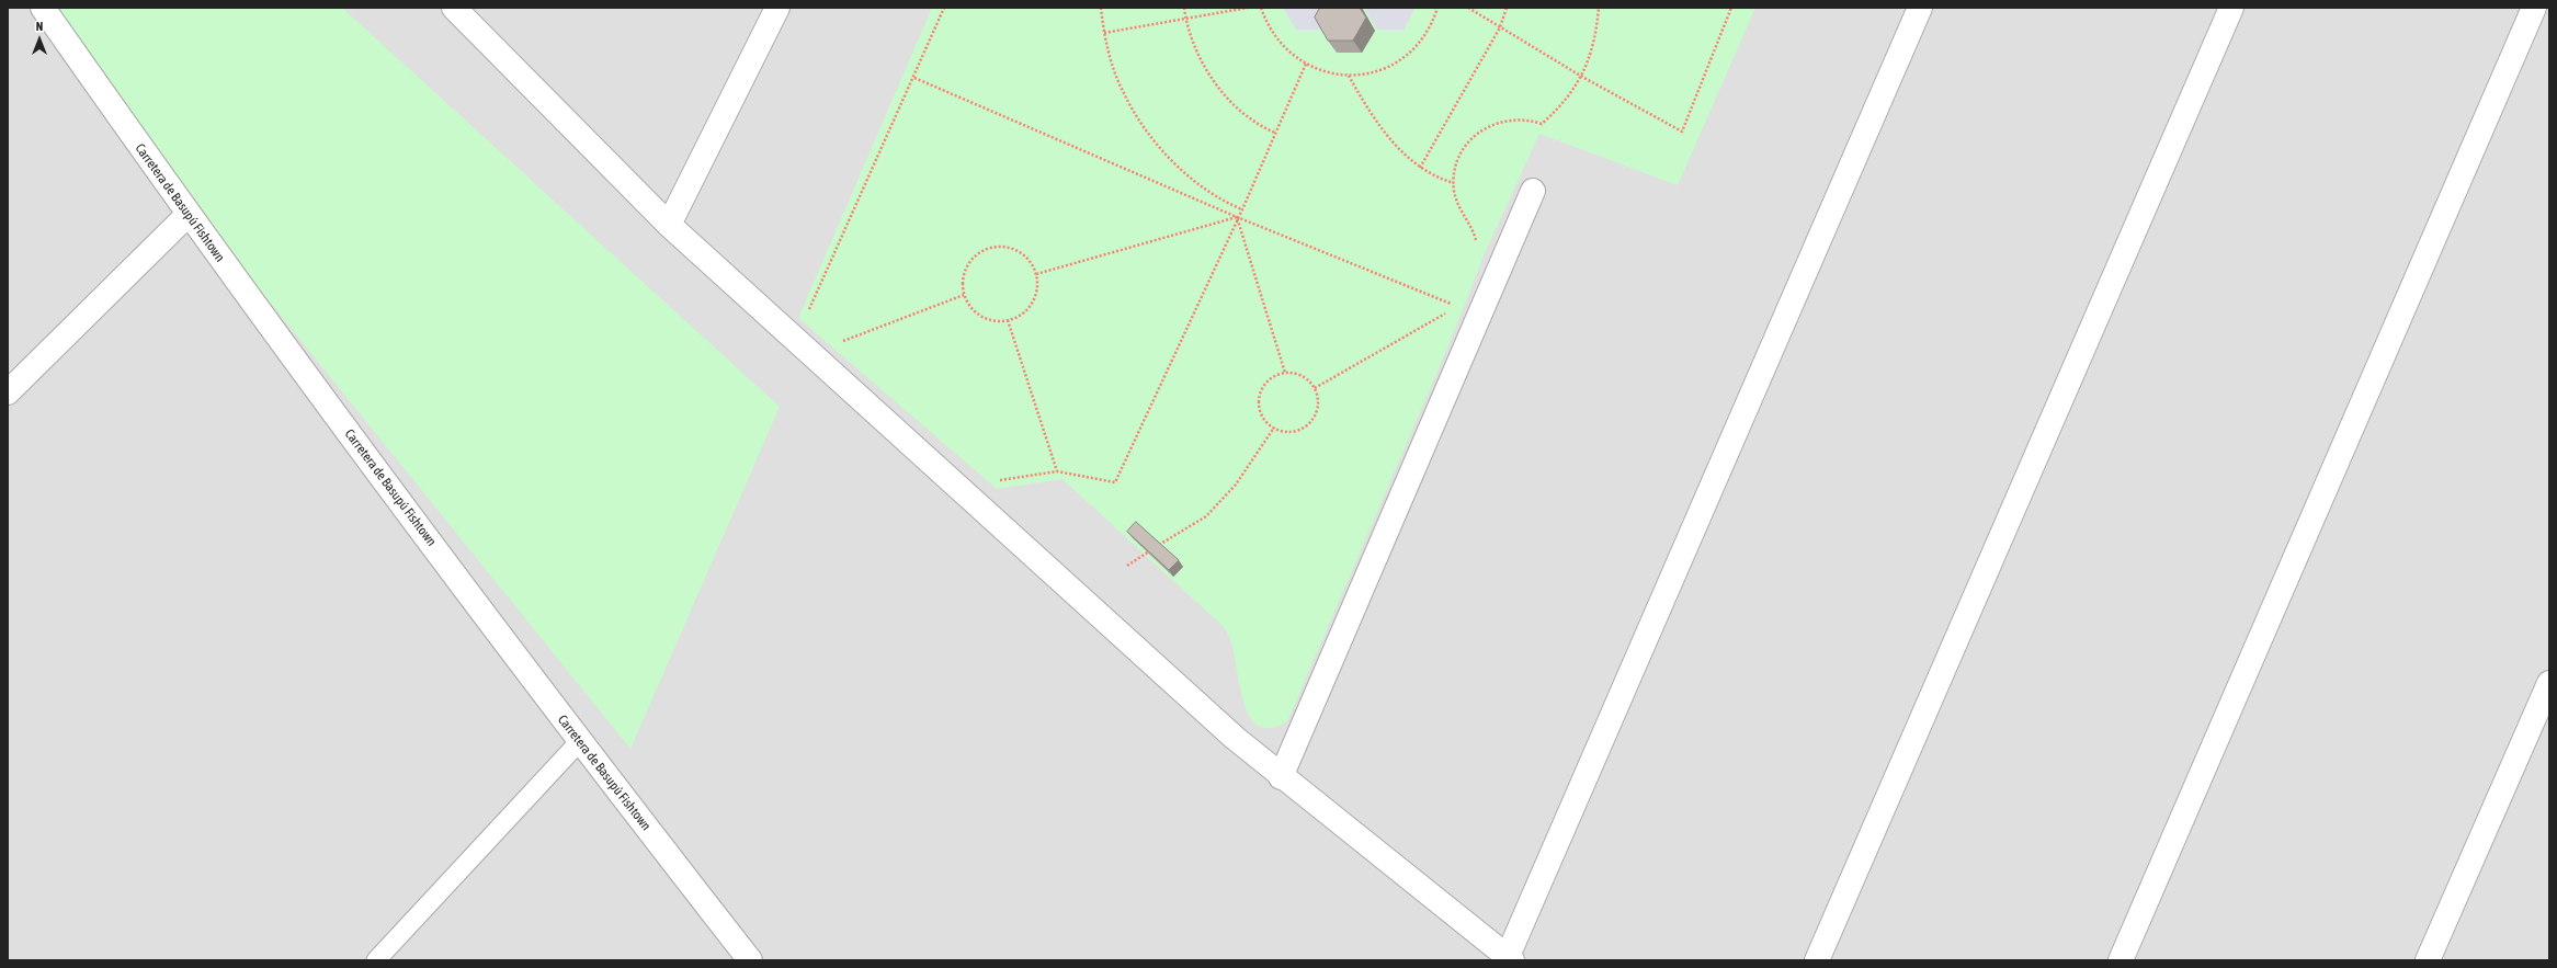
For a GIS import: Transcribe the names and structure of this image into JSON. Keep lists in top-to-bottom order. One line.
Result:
{"streets":{"street":["Carretera de Basupú Fishtown"]},"north":"top"}
